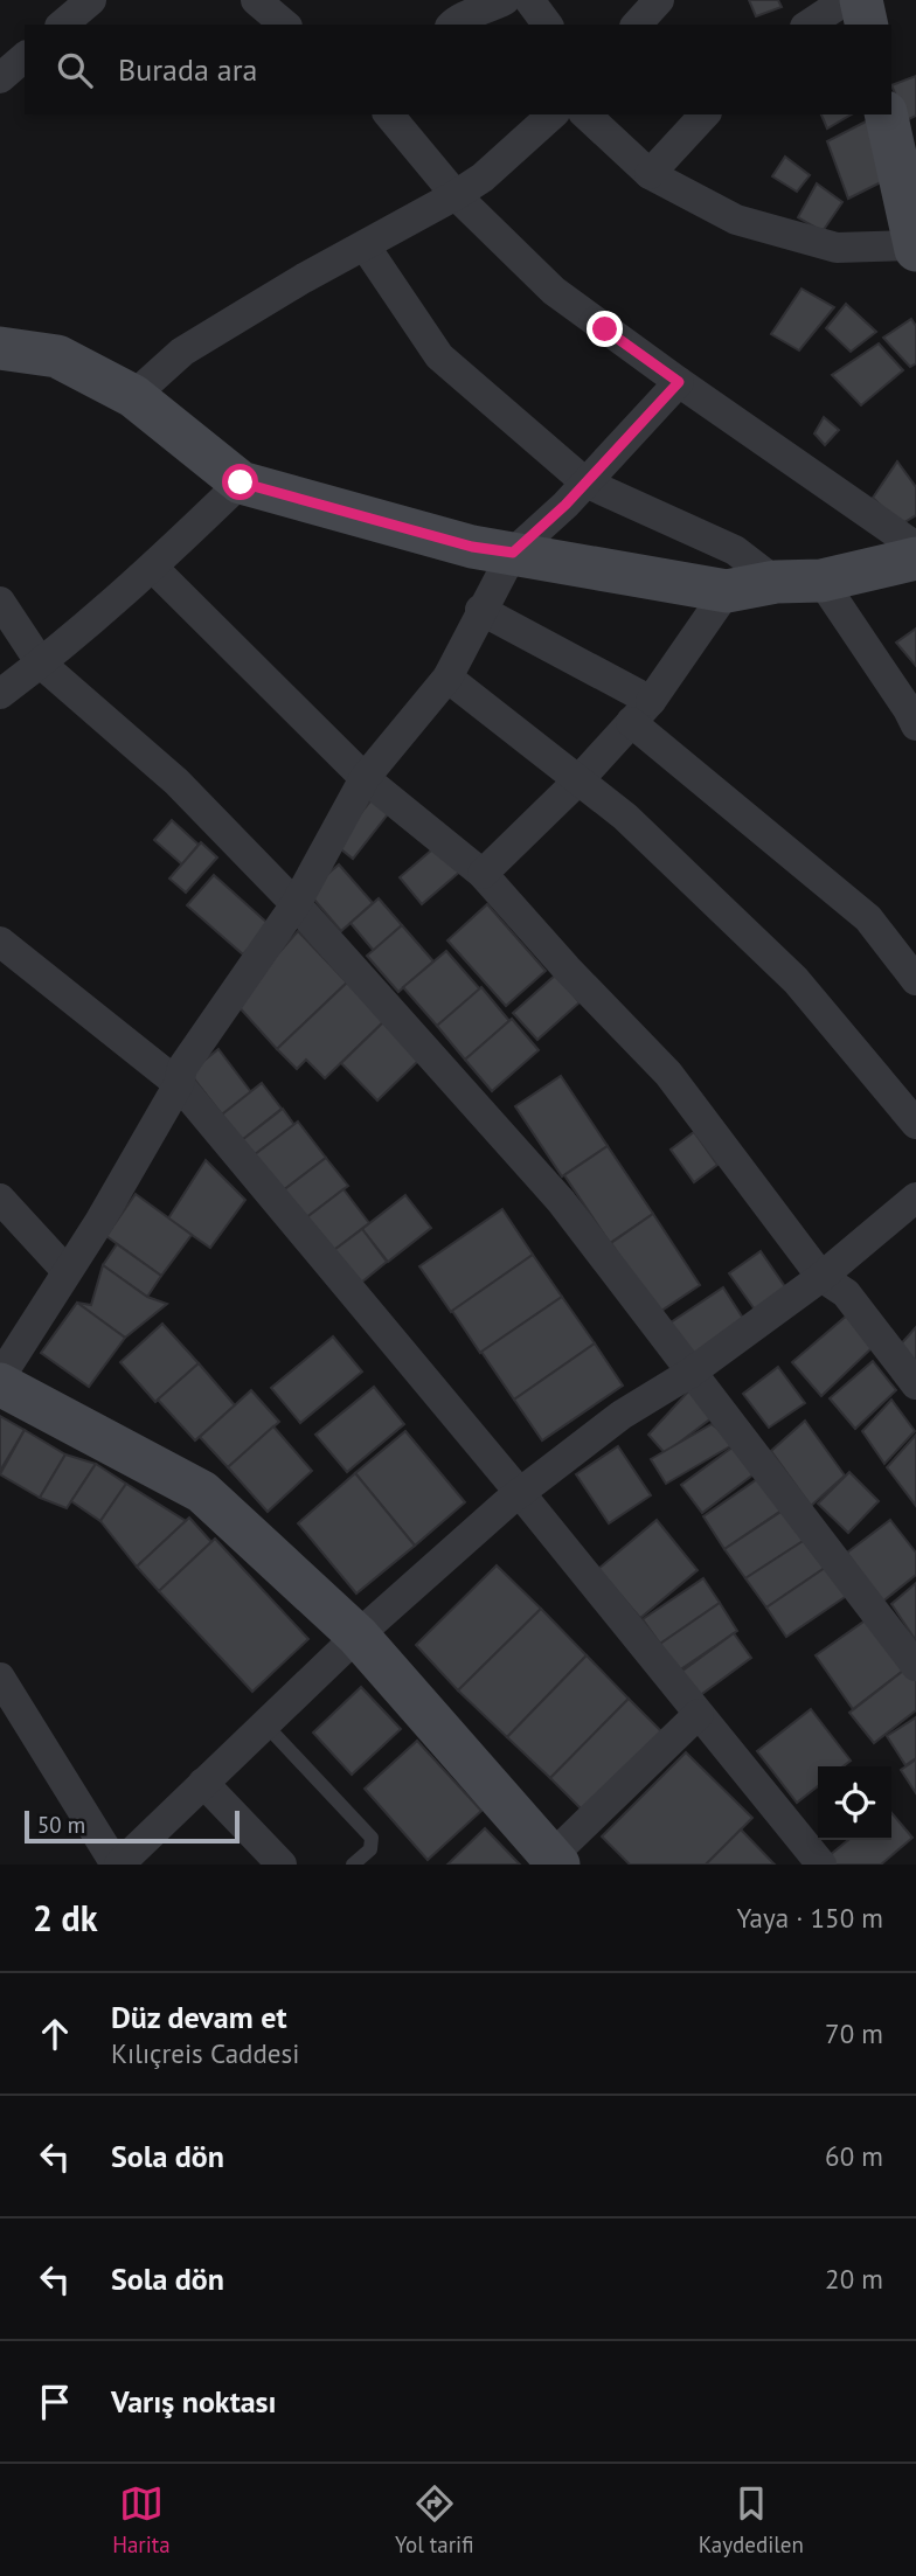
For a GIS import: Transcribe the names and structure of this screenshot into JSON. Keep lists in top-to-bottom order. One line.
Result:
{"scale_bar":"50 m","page":{"search":"Burada ara","scale":"50 m","heading":["2 dk","Yaya · 150 m"],"list":[["Düz devam et","Kılıçreis Caddesi","70 m"],["Sola dön","60 m"],["Sola dön","20 m"],"Varış noktası"],"nav":["Harita","Yol tarifi","Kaydedilen"]}}
